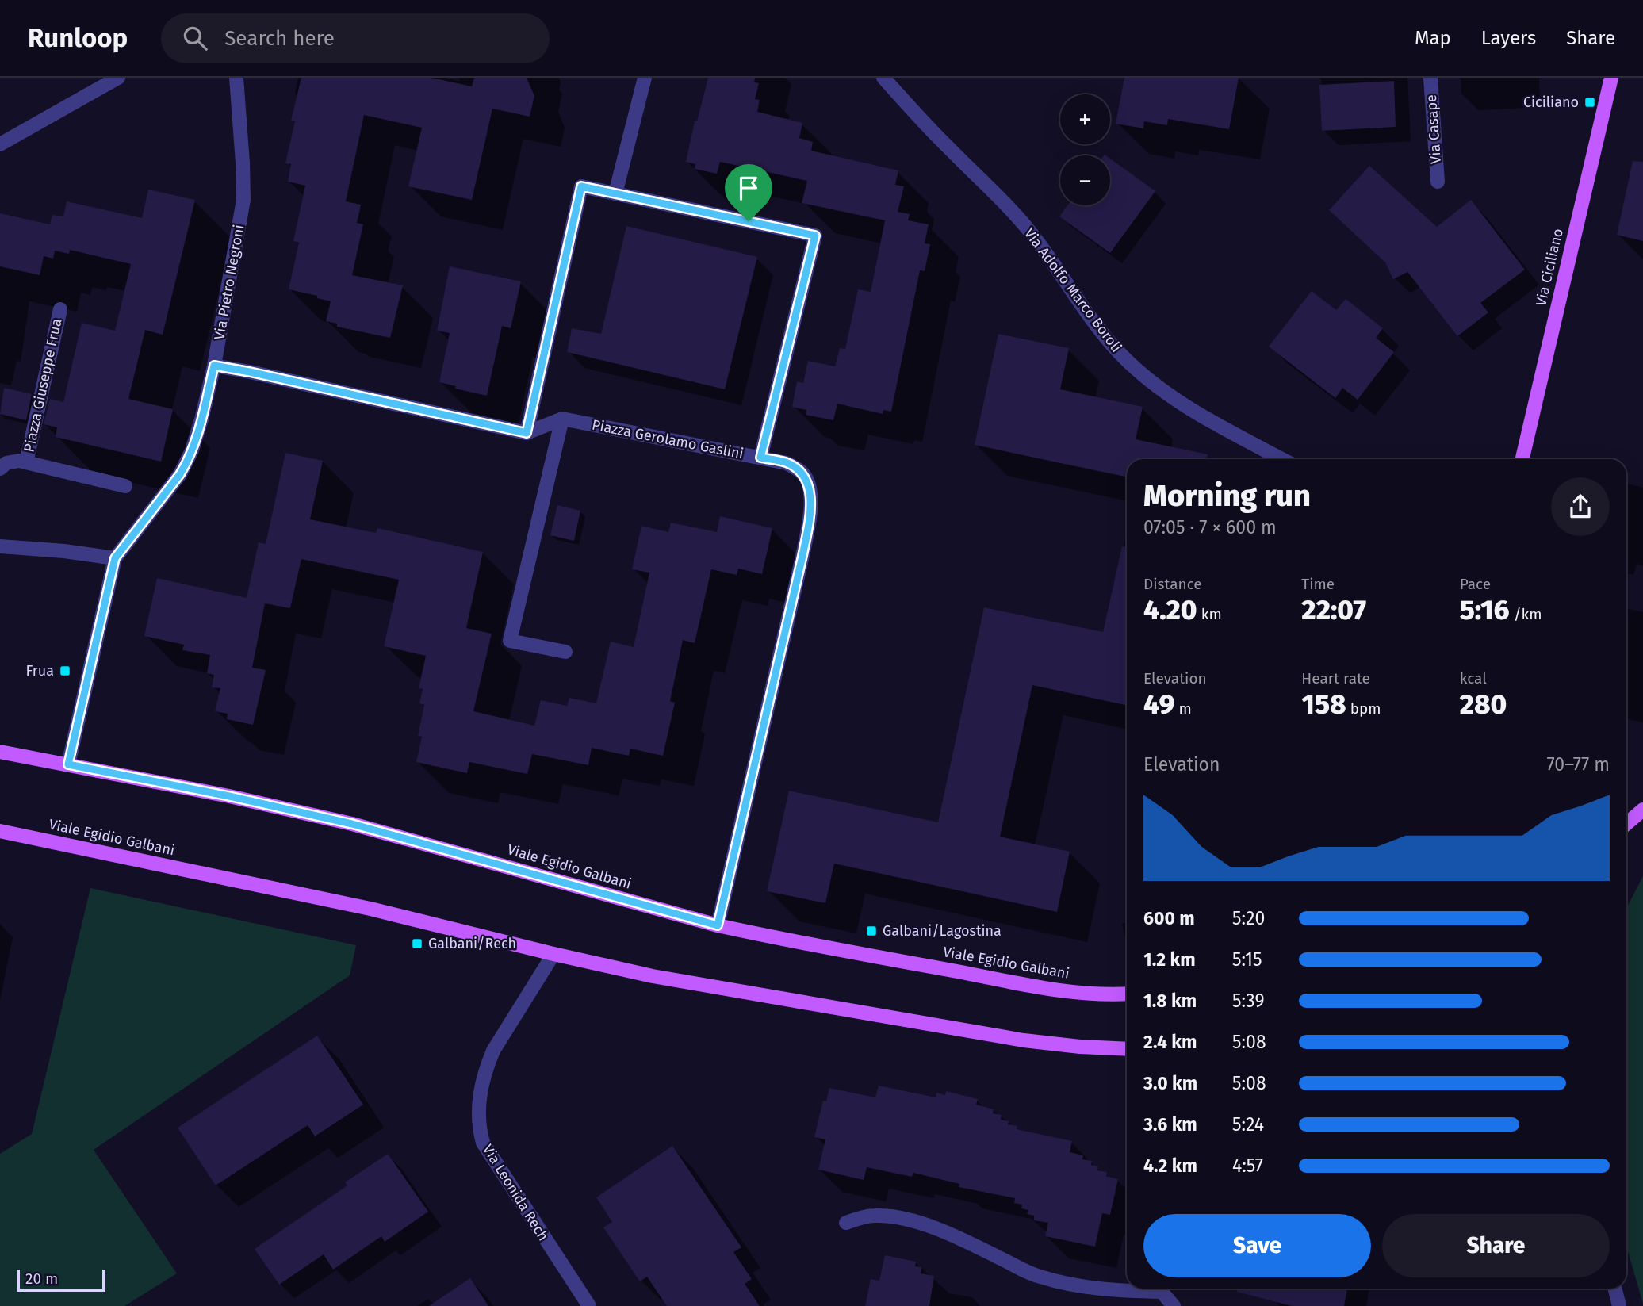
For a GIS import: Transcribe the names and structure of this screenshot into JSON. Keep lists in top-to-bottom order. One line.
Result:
{"streets":{"main road":["Via Ciciliano","Viale Egidio Galbani"],"street":["Via Casape","Via Pietro Negroni","Via Adolfo Marco Boroli","Piazza Giuseppe Frua","Piazza Gerolamo Gaslini","Via Leonida Rech"]},"crossings":[["Piazza Gerolamo Gaslini","Viale Egidio Galbani"],["Viale Egidio Galbani","Via Leonida Rech"]],"places":{"transit":["Ciciliano","Frua","Galbani/Lagostina","Galbani/Rech"]},"scale_bar":"20 m","page":{"header":"Runloop","search":"Search here","nav":["Map","Layers","Share"],"map_buttons":["+","−"],"heading":["Morning run","07:05 · 7 × 600 m"],"stats":[["Distance","4.20 km"],["Time","22:07"],["Pace","5:16 /km"],["Elevation","49 m"],["Heart rate","158 bpm"],["kcal","280"]],"chart":["Elevation","70–77 m"],"list":[{"name":"600 m","note":"5:20"},{"name":"1.2 km","note":"5:15"},{"name":"1.8 km","note":"5:39"},{"name":"2.4 km","note":"5:08"},{"name":"3.0 km","note":"5:08"},{"name":"3.6 km","note":"5:24"},{"name":"4.2 km","note":"4:57"}],"buttons":["Save","Share"],"scale":"20 m"}}
